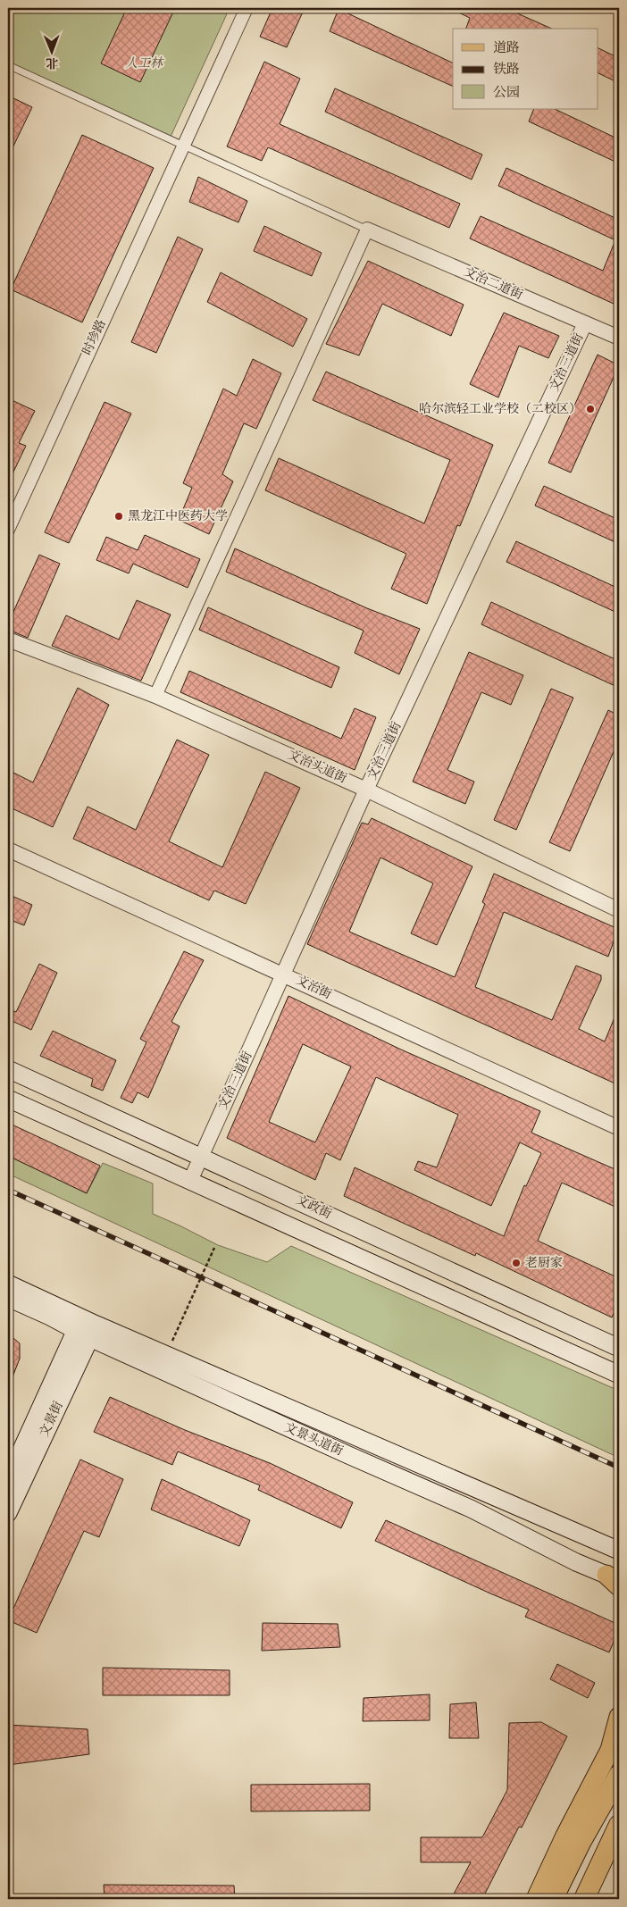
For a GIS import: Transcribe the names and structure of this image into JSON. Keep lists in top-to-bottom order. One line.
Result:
{"streets":{"main road":["文政街","文景街","文景头道街"],"street":["文治二道街","时珍路","文治三道街","文治头道街","文治街"]},"crossings":[["文治二道街","文治三道街"],["文治三道街","文治头道街"],["文治三道街","文治街"],["文治三道街","文政街"],["文景街","文景头道街"]],"parks":["人工林"],"places":["哈尔滨轻工业学校（二校区）","黑龙江中医药大学","老厨家"],"legend":["道路","铁路","公园"],"north":"bottom"}
